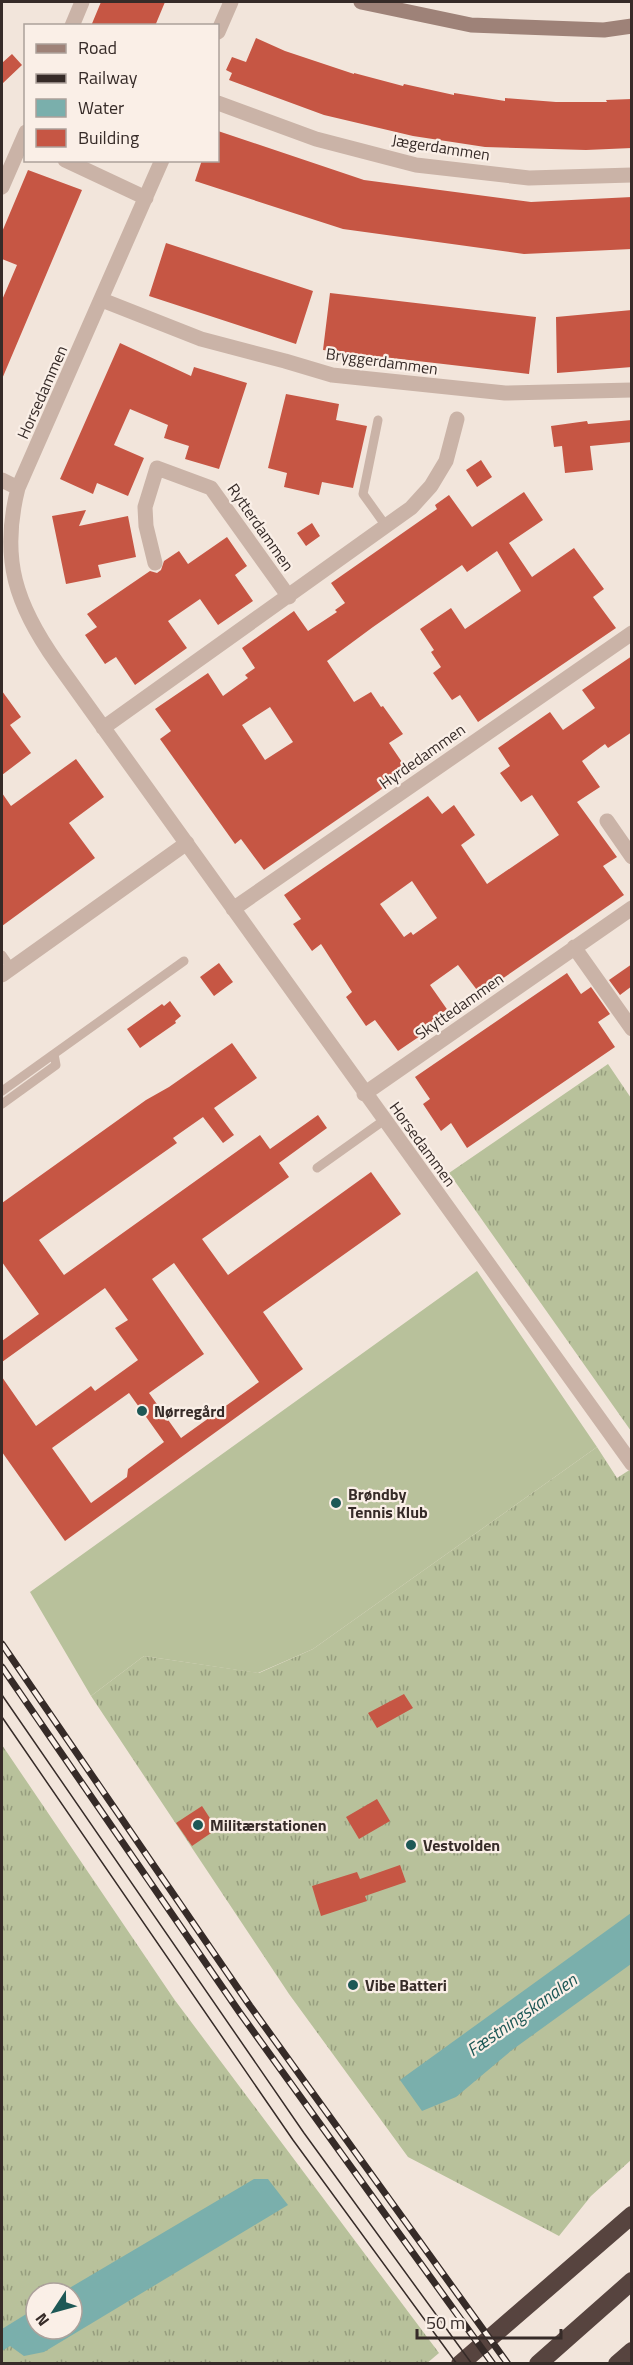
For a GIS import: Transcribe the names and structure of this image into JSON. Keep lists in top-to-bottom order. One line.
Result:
{"streets":{"street":["Jægerdammen","Bryggerdammen","Horsedammen","Rytterdammen","Hyrdedammen","Skyttedammen"]},"crossings":[["Bryggerdammen","Horsedammen"],["Horsedammen","Rytterdammen"],["Horsedammen","Hyrdedammen"],["Horsedammen","Skyttedammen"]],"water":["Fæstningskanalen"],"places":["Nørregård","Brøndby Tennis Klub","Militærstationen","Vestvolden","Vibe Batteri"],"legend":["Road","Railway","Water","Building"],"scale_bar":"50 m","north":"bottom left"}
